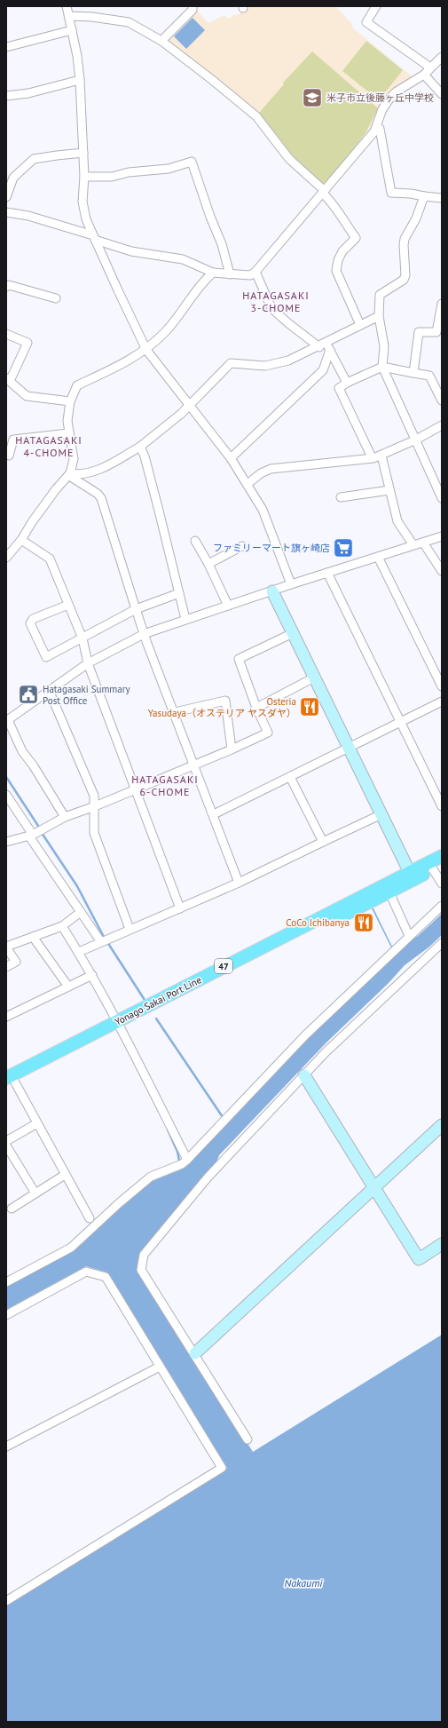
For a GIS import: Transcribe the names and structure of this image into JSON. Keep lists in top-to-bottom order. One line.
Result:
{"streets":{"main road":["47","Yonago Sakai Port Line"]},"districts":["HATAGASAKI 3-CHOME","HATAGASAKI 4-CHOME","HATAGASAKI 6-CHOME"],"water":["Nakaumi"],"places":{"school or university":["米子市立後藤ヶ丘中学校"],"supermarket":["ファミリーマート旗ヶ崎店"],"public building":["Hatagasaki Summary Post Office"],"restaurant":["Osteria Yasudaya（オステリア ヤスダヤ）","CoCo Ichibanya"]}}
